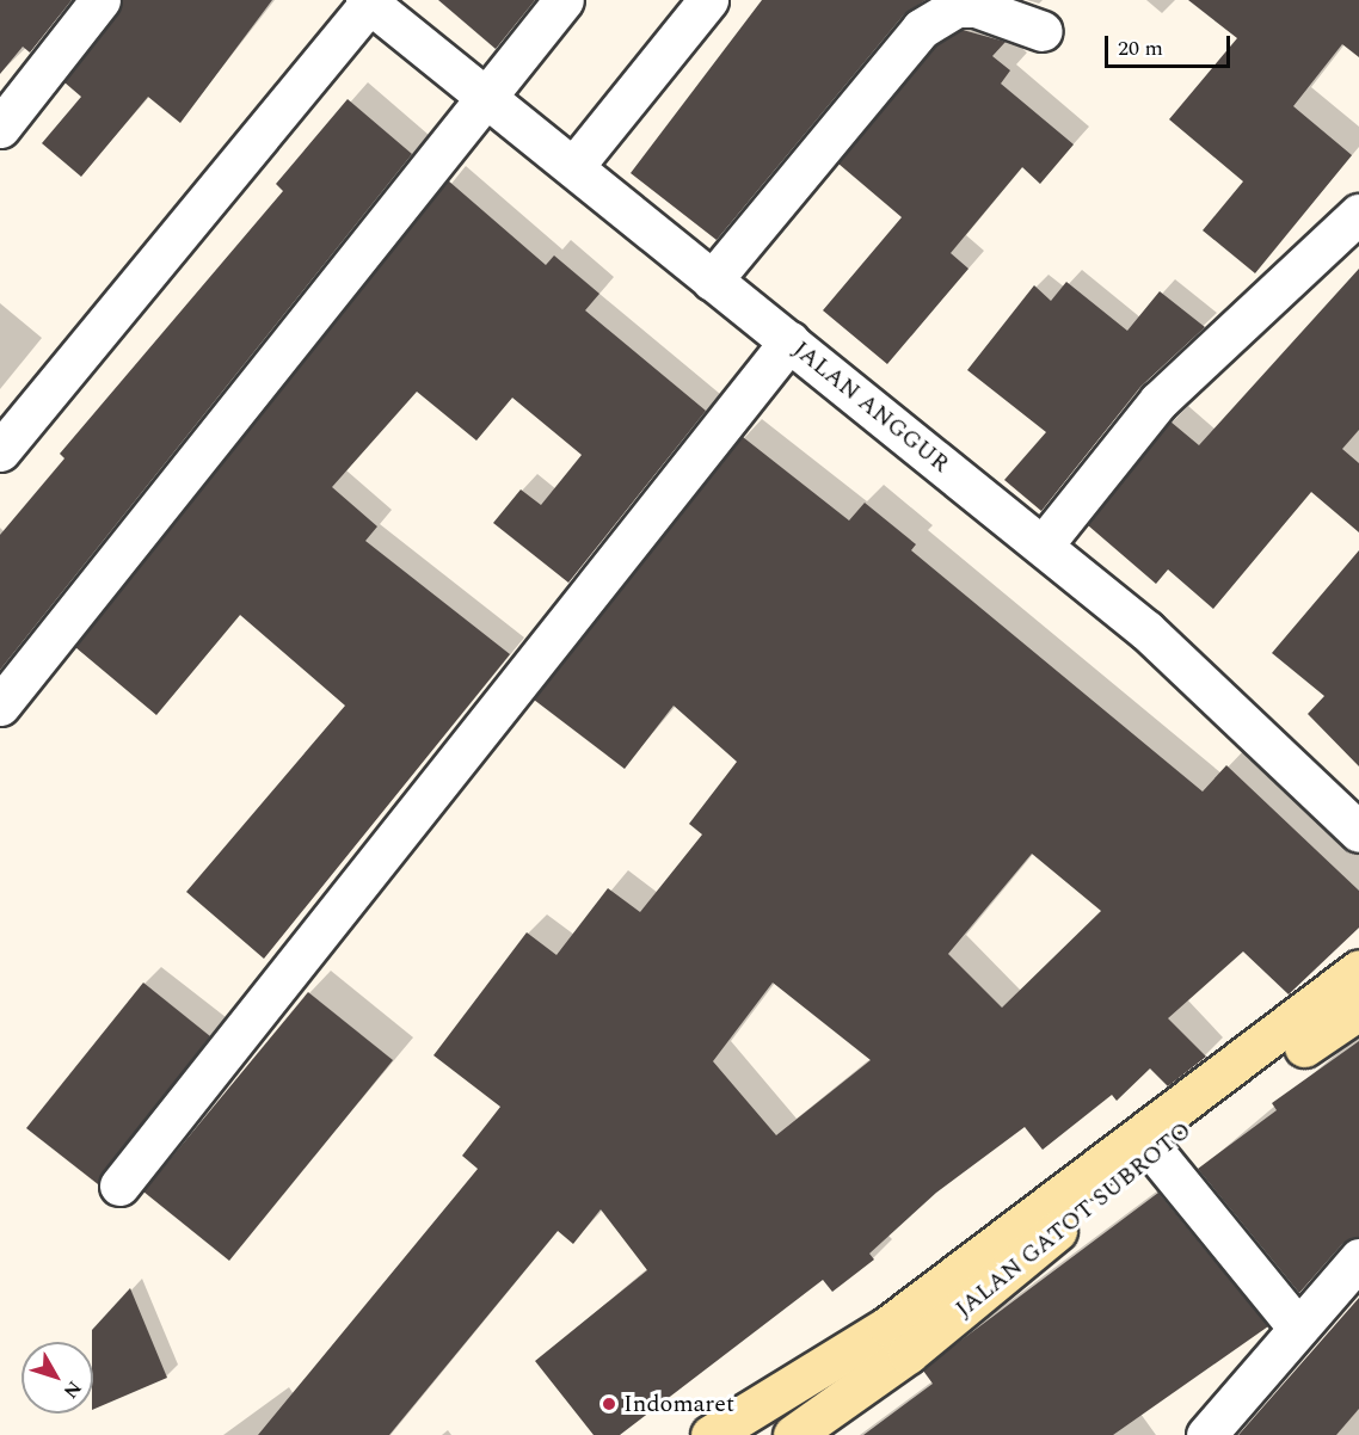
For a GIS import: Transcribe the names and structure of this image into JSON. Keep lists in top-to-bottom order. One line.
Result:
{"streets":{"main road":["JALAN GATOT SUBROTO"],"street":["JALAN ANGGUR"]},"places":["Indomaret"],"scale_bar":"20 m","north":"bottom right"}
